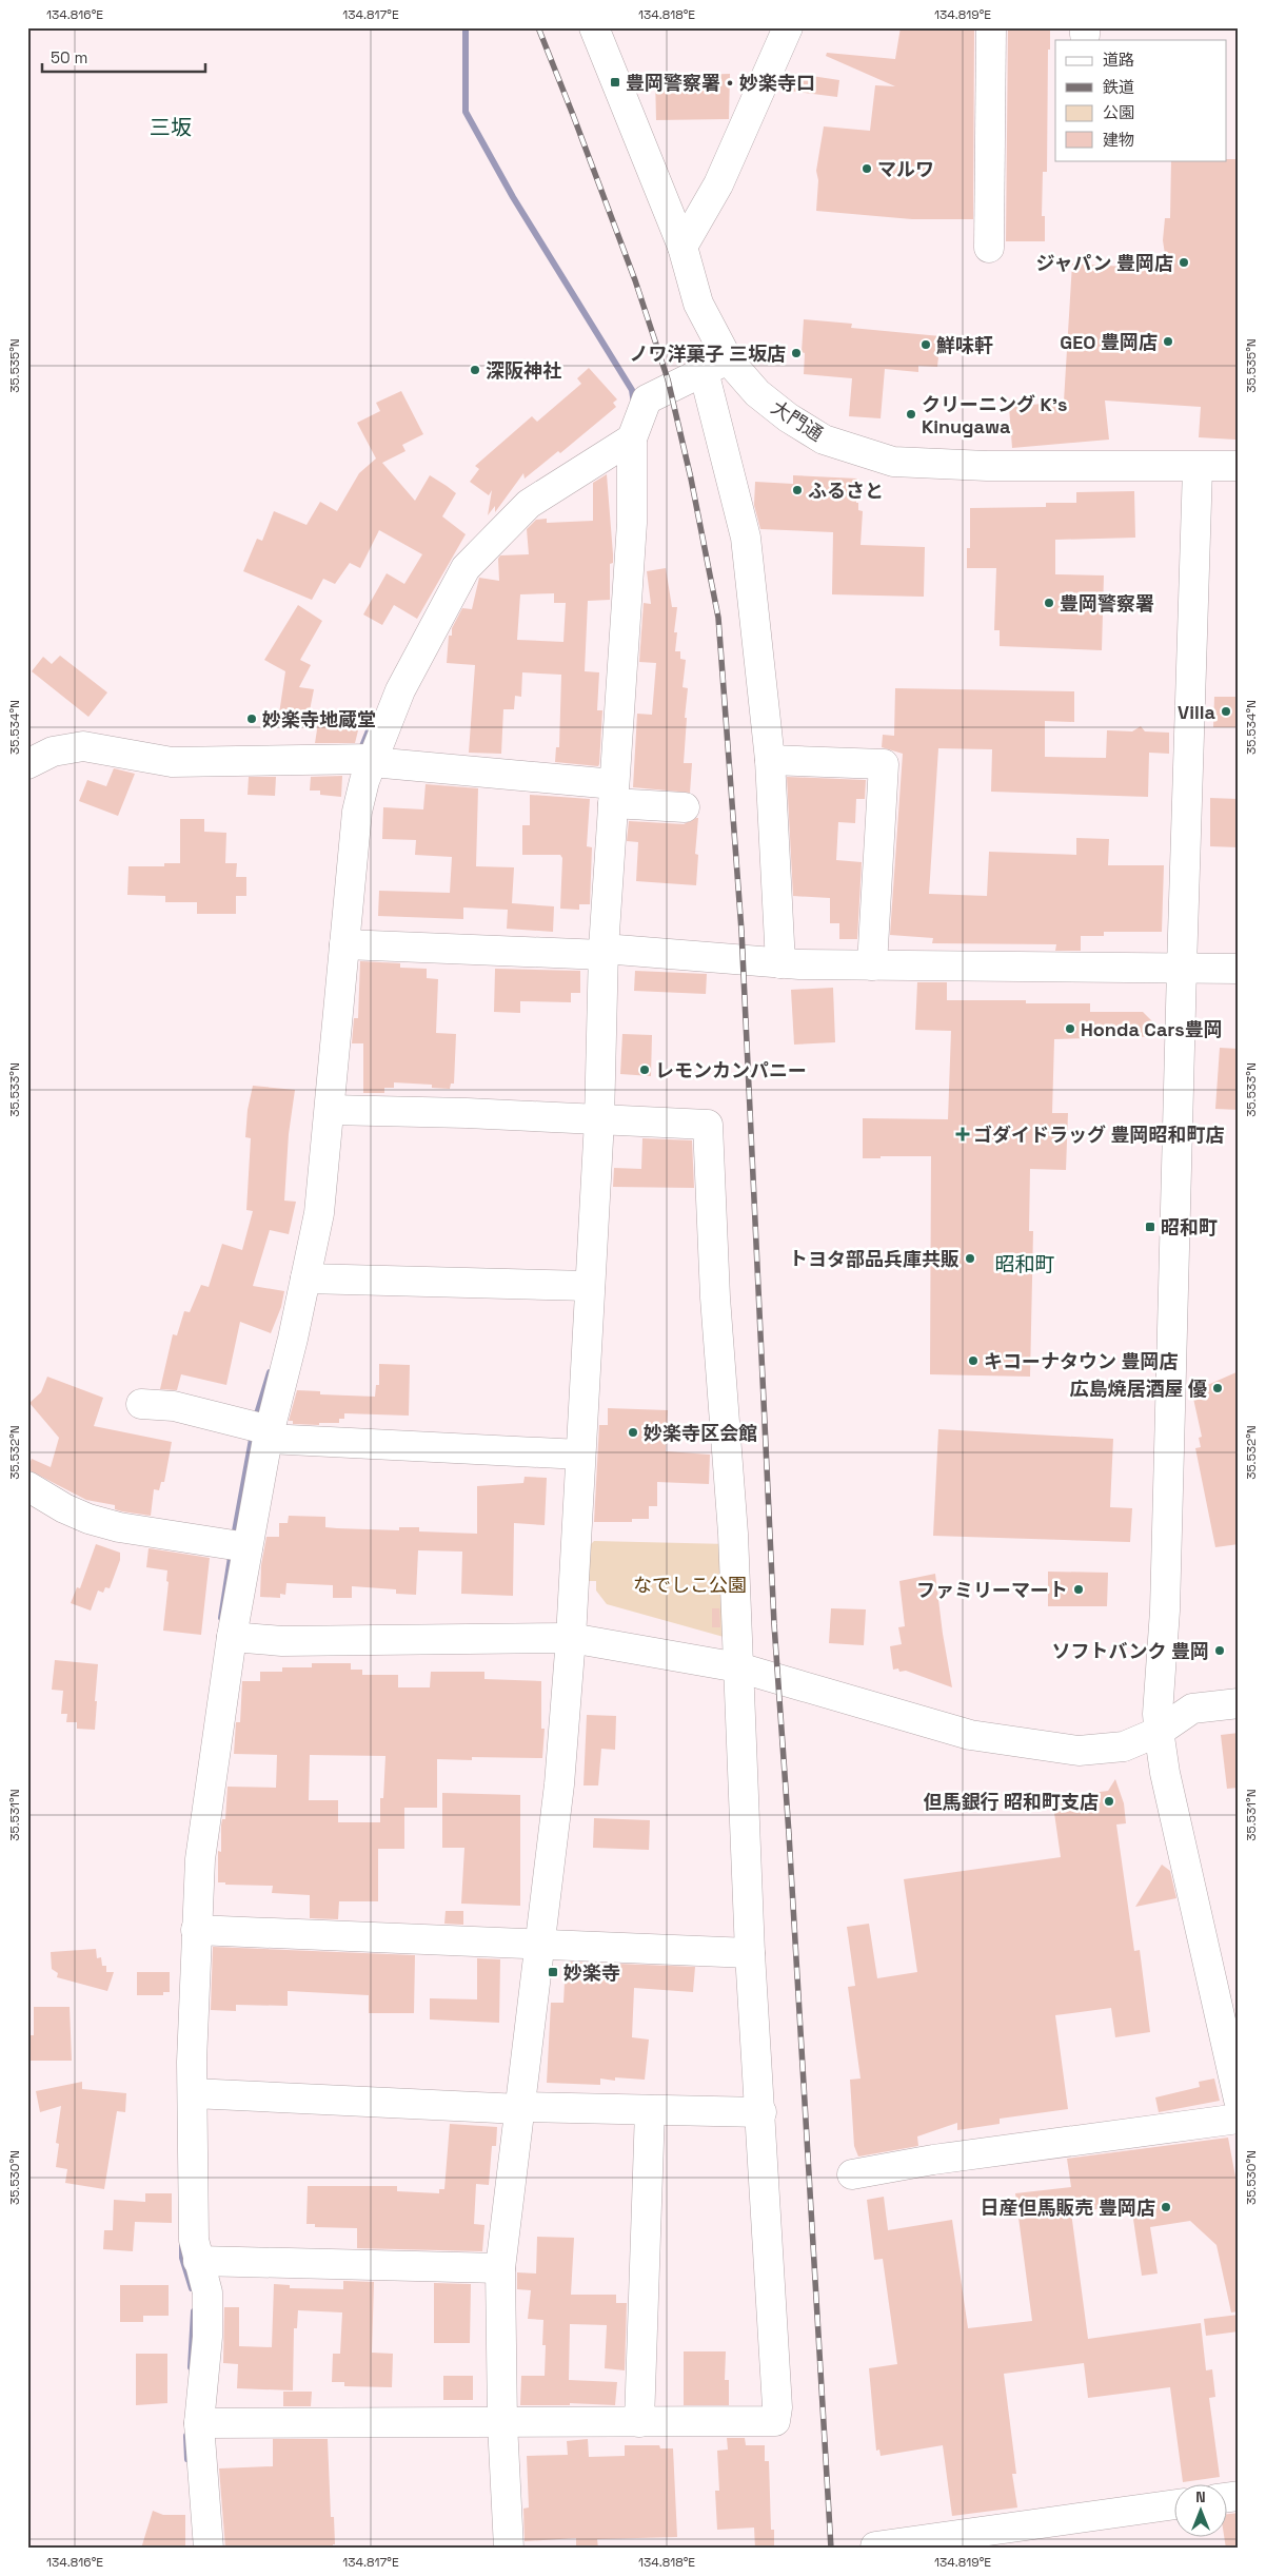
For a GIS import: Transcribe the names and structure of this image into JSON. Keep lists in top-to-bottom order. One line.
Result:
{"streets":{"street":["大門通"]},"districts":["三坂","昭和町"],"parks":["なでしこ公園"],"places":{"transit":["豊岡警察署・妙楽寺口","昭和町","妙楽寺"],"other":["マルワ","ジャパン 豊岡店","GEO 豊岡店","鮮味軒","ノワ洋菓子 三坂店","深阪神社","クリーニング K's Kinugawa","ふるさと","豊岡警察署","Villa","妙楽寺地蔵堂","Honda Cars豊岡","レモンカンパニー","トヨタ部品兵庫共販","キコーナタウン 豊岡店","広島焼居酒屋 優","妙楽寺区会館","ファミリーマート","ソフトバンク 豊岡","但馬銀行 昭和町支店","日産但馬販売 豊岡店"],"health":["ゴダイドラッグ 豊岡昭和町店"]},"legend":["道路","鉄道","公園","建物"],"scale_bar":"50 m","north":"top","coordinates":["134.816°E","134.817°E","134.818°E","134.819°E","35.535°N","35.534°N","35.533°N","35.532°N","35.531°N","35.530°N"]}
